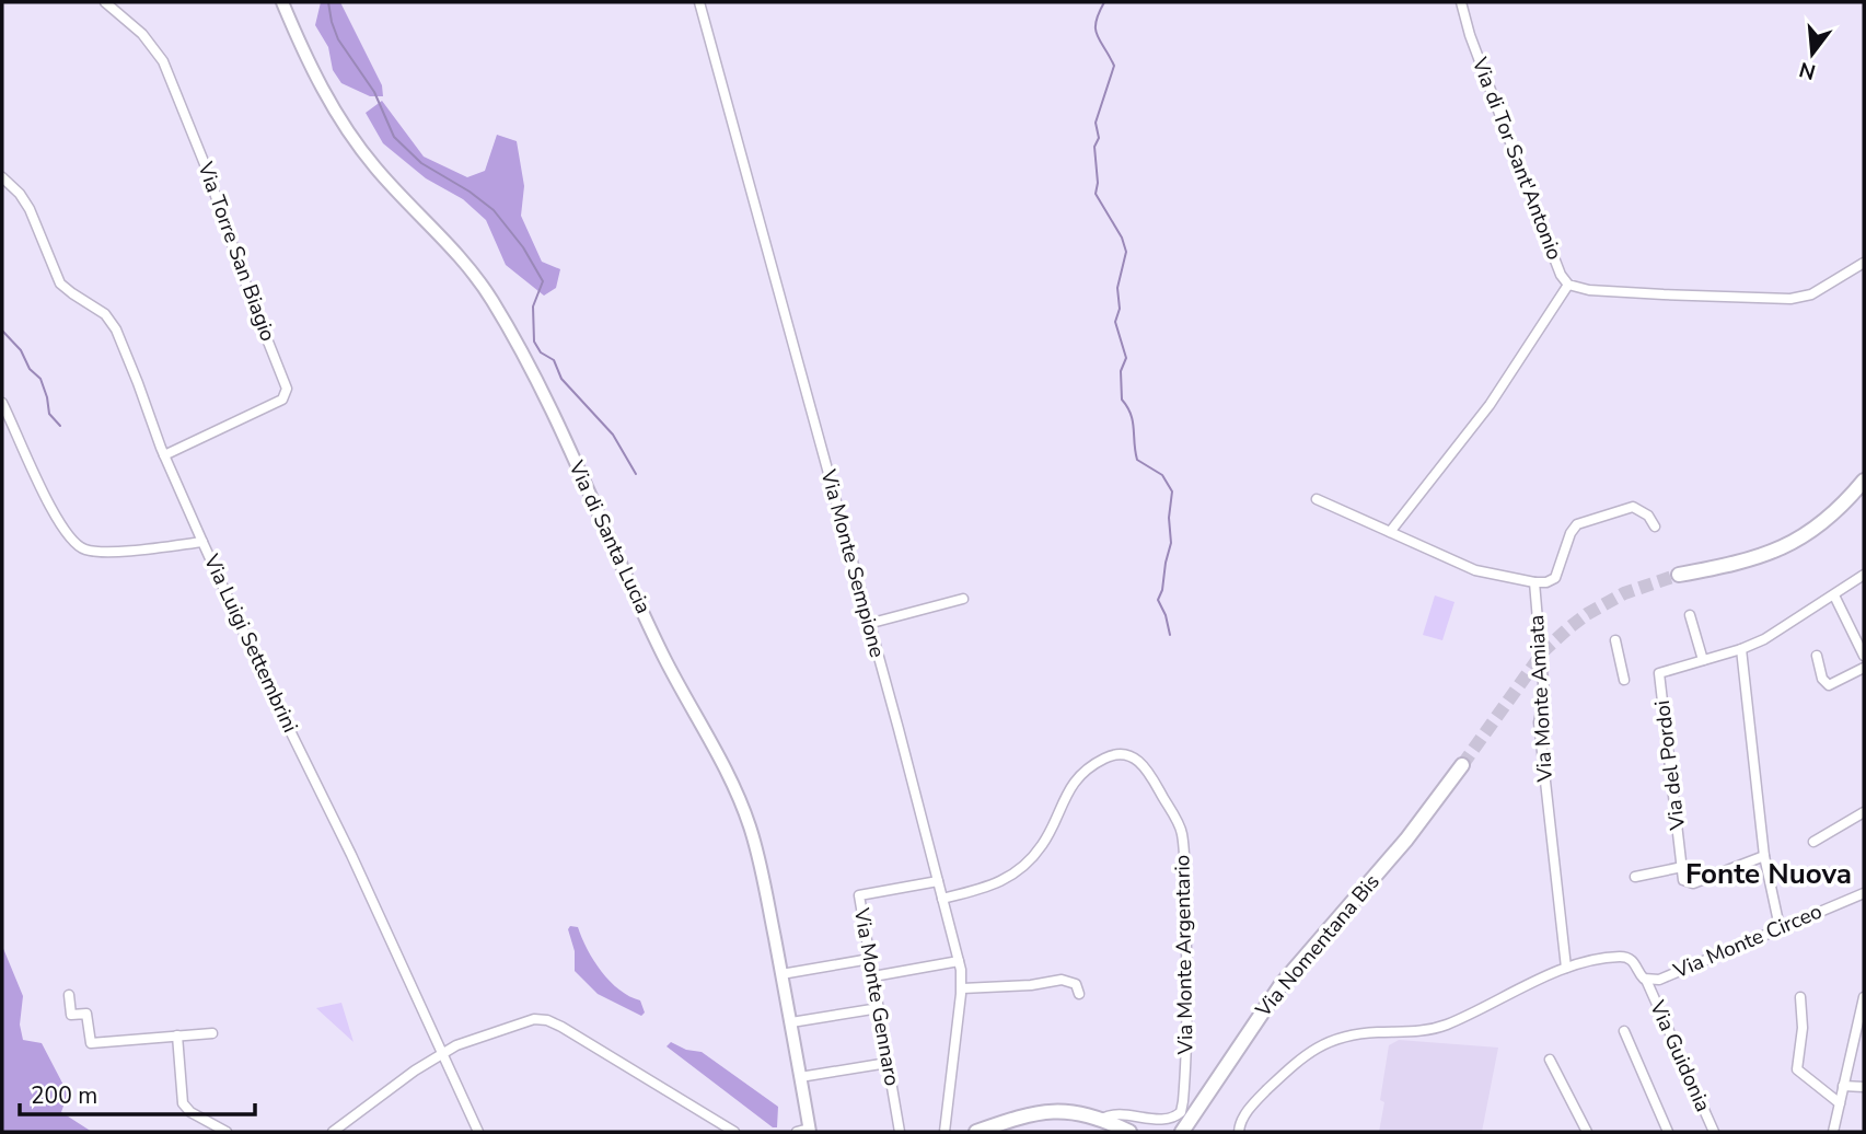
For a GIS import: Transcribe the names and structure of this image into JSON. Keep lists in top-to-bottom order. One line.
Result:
{"streets":{"main road":["Via Nomentana Bis"],"street":["Via di Tor Sant'Antonio","Via Torre San Biagio","Via di Santa Lucia","Via Monte Sempione","Via Luigi Settembrini","Via Monte Amiata","Via del Pordoi","Via Monte Circeo","Via Monte Argentario","Via Monte Gennaro","Via Guidonia"]},"crossings":[["Via Torre San Biagio","Via Luigi Settembrini"],["Via Monte Sempione","Via Monte Argentario"],["Via Monte Sempione","Via Monte Gennaro"],["Via Monte Amiata","Via Monte Circeo"],["Via Monte Circeo","Via Guidonia"]],"districts":["Fonte Nuova"],"scale_bar":"200 m","north":"bottom"}
